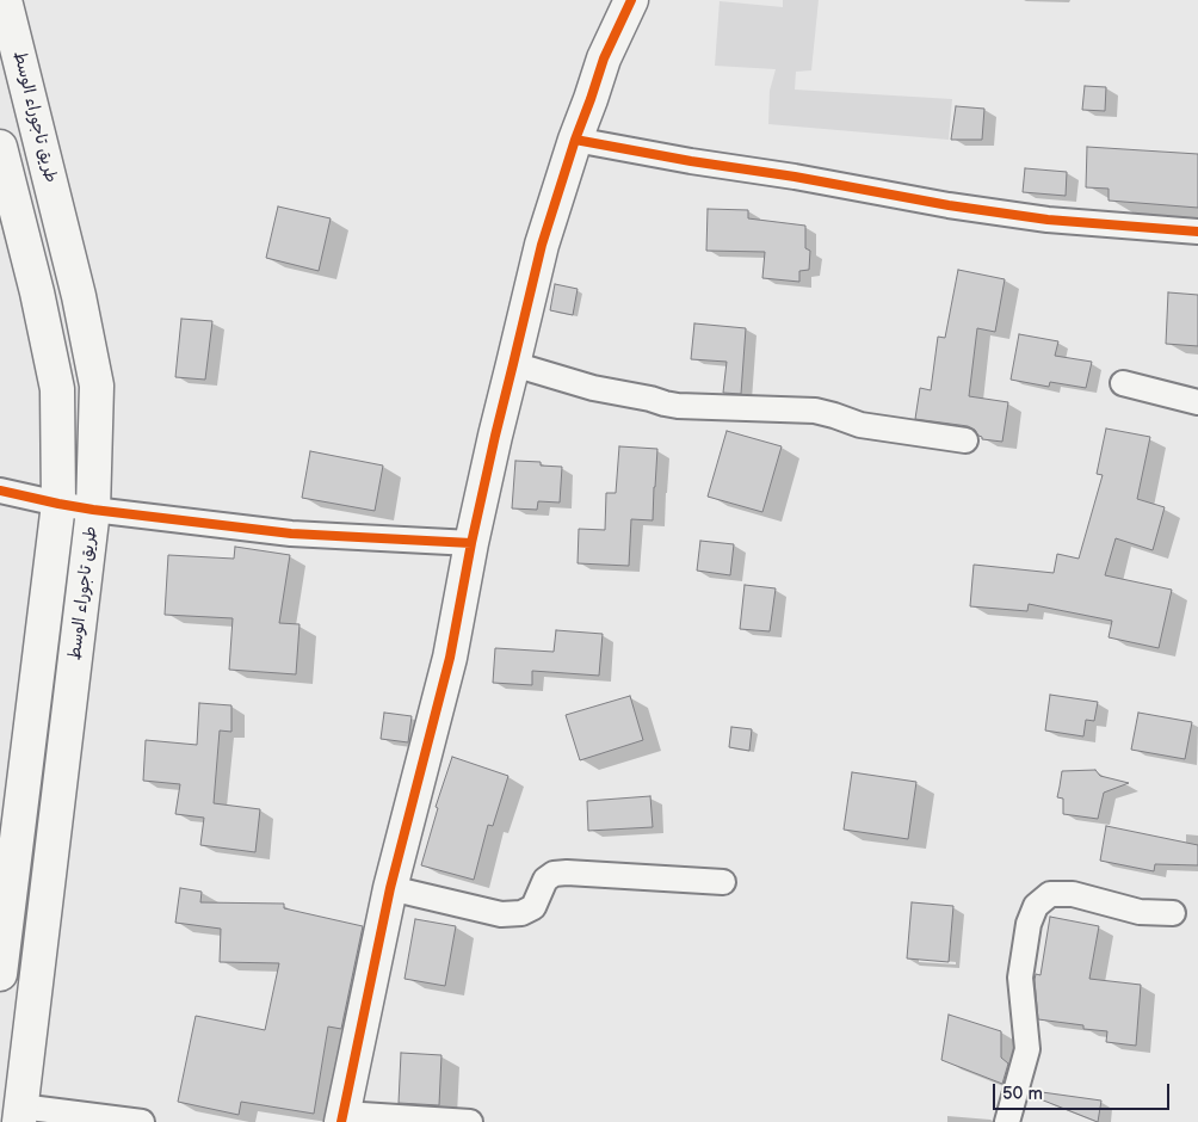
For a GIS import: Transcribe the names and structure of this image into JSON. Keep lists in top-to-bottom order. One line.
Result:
{"streets":{"main road":["طريق تاجوراء الوسط"]},"scale_bar":"50 m"}
